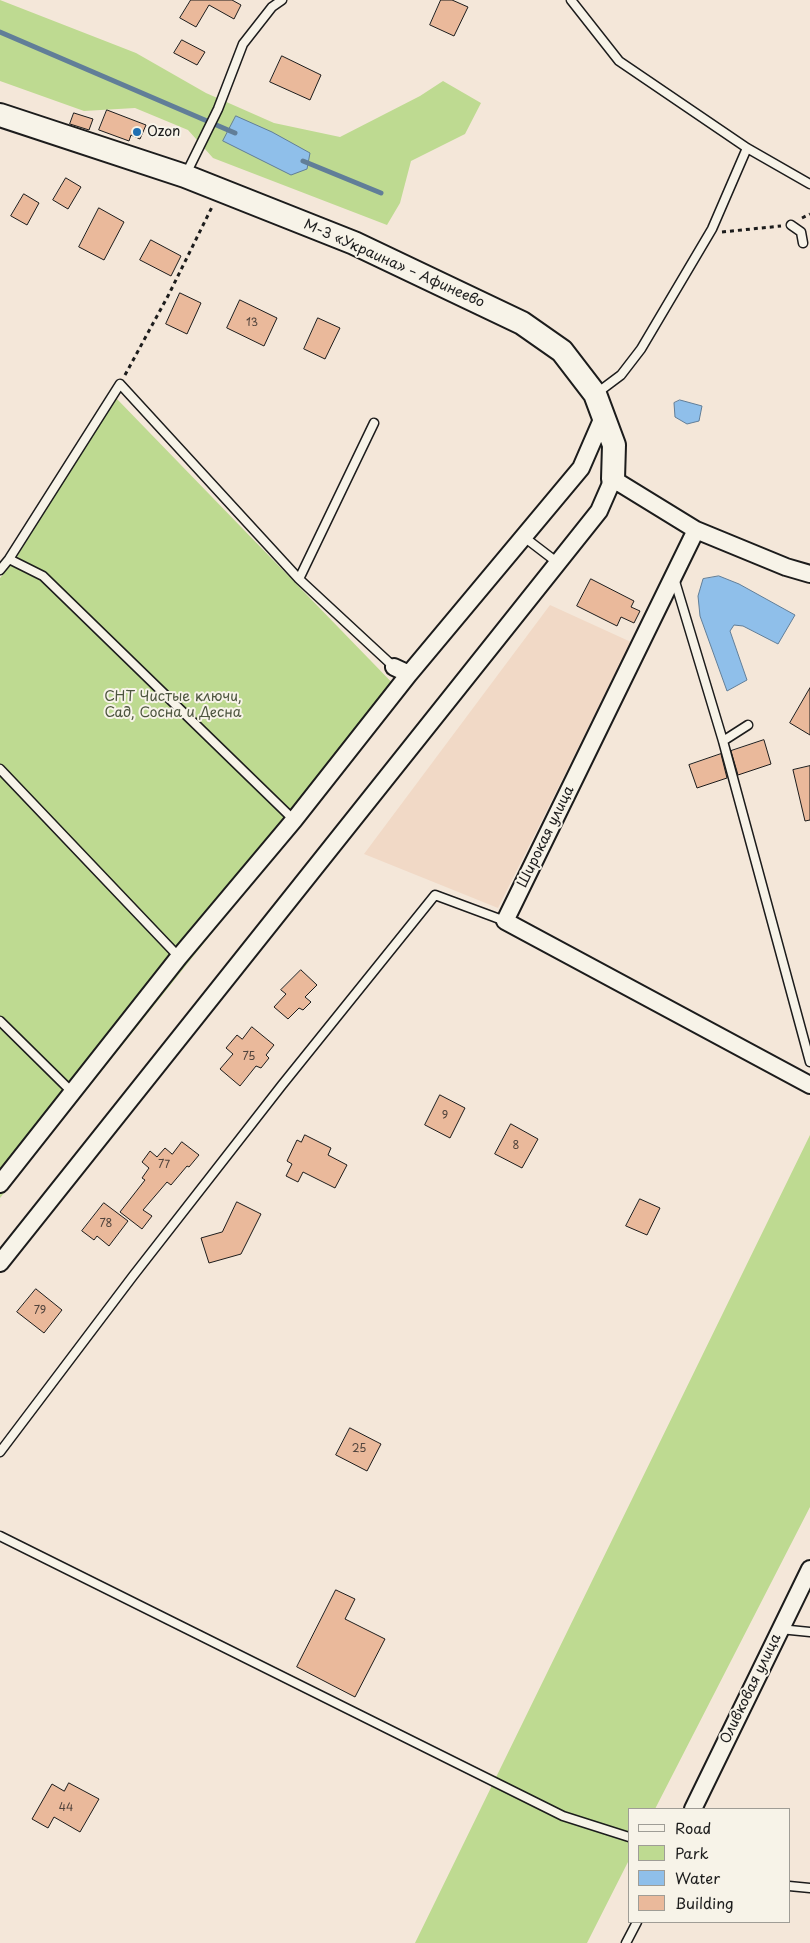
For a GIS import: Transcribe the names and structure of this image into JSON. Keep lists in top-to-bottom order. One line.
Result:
{"streets":{"street":["М-3 «Украина» – Афинеево","Широкая улица","Оливковая улица"]},"parks":["СНТ Чистые ключи, Сад, Сосна и Десна"],"places":["Ozon"],"house_numbers":["13","75","9","8","77","78","79","25","44"],"legend":["Road","Park","Water","Building"]}
